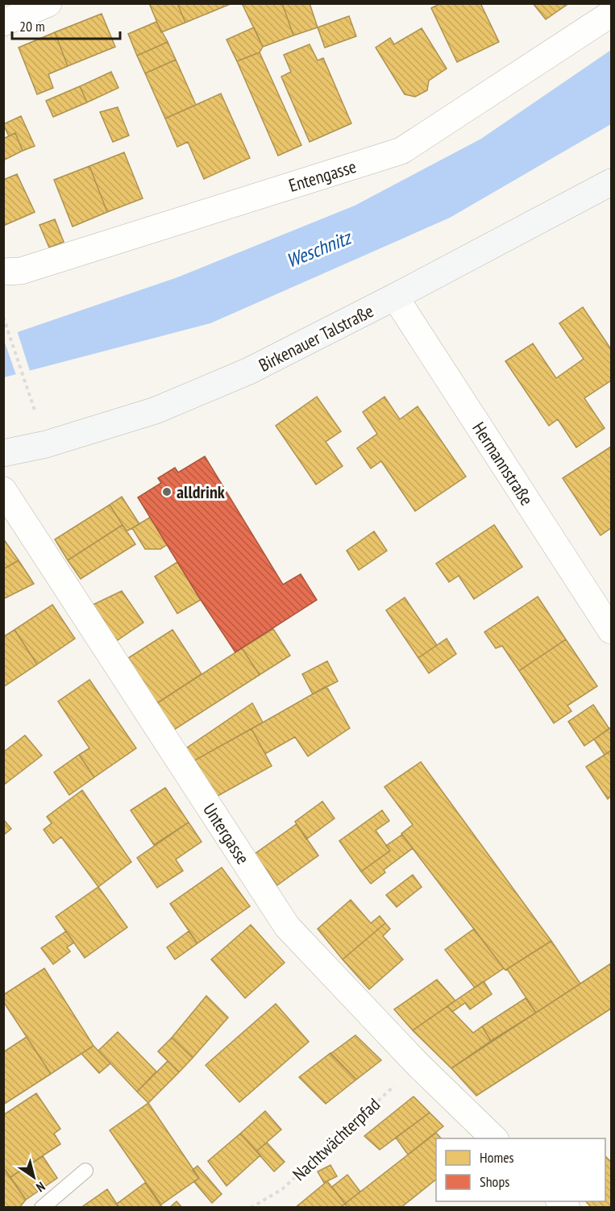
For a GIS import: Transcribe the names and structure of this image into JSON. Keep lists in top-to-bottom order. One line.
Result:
{"streets":{"main road":["Birkenauer Talstraße"],"street":["Entengasse","Hermannstraße","Untergasse"],"path":["Nachtwächterpfad"]},"crossings":[["Birkenauer Talstraße","Hermannstraße"],["Untergasse","Nachtwächterpfad"]],"water":["Weschnitz"],"places":["alldrink"],"legend":["Homes","Shops"],"scale_bar":"20 m","north":"bottom right"}
